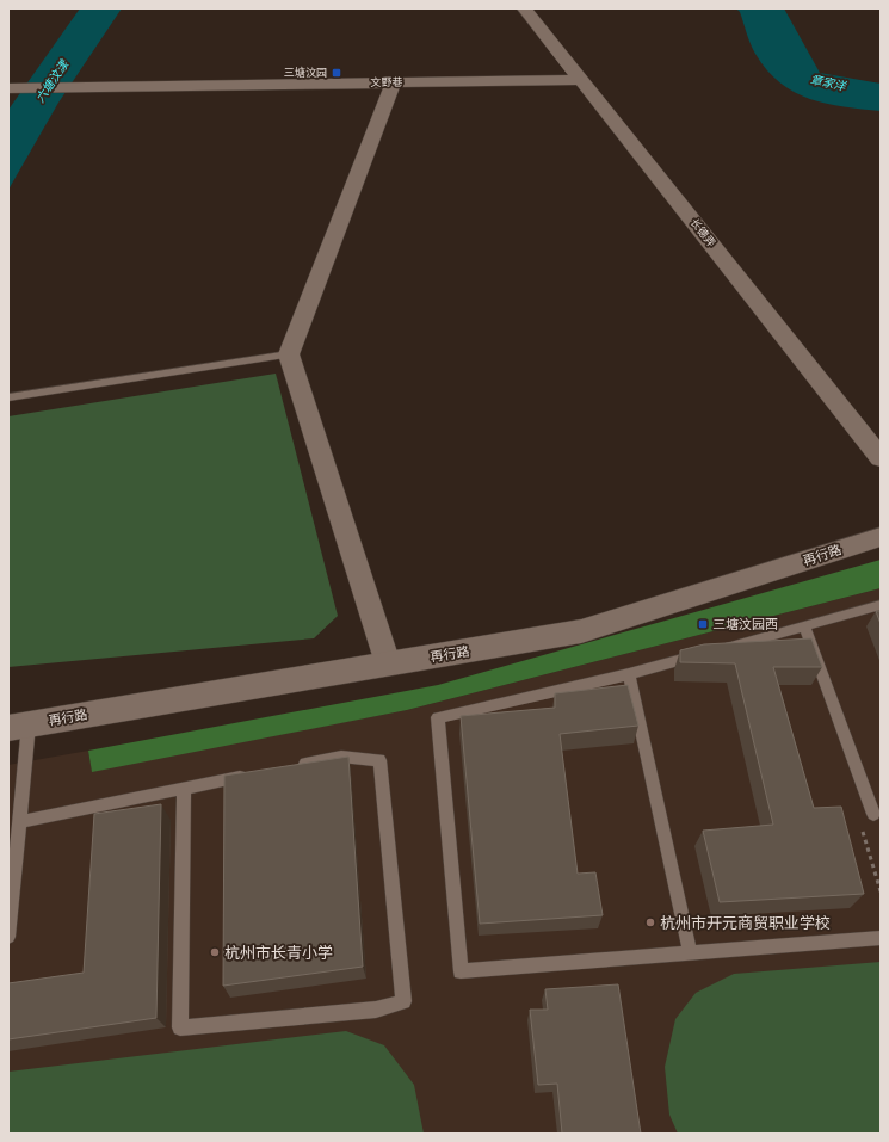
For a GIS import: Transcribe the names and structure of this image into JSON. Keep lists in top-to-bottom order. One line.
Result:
{"streets":{"street":["文野巷","长德弄","再行路"]},"crossings":[["文野巷","长德弄"]],"water":["六塘汶漾","章家洋"],"places":{"transit":["三塘汶园","三塘汶园西"],"other":["杭州市开元商贸职业学校","杭州市长青小学"]}}
